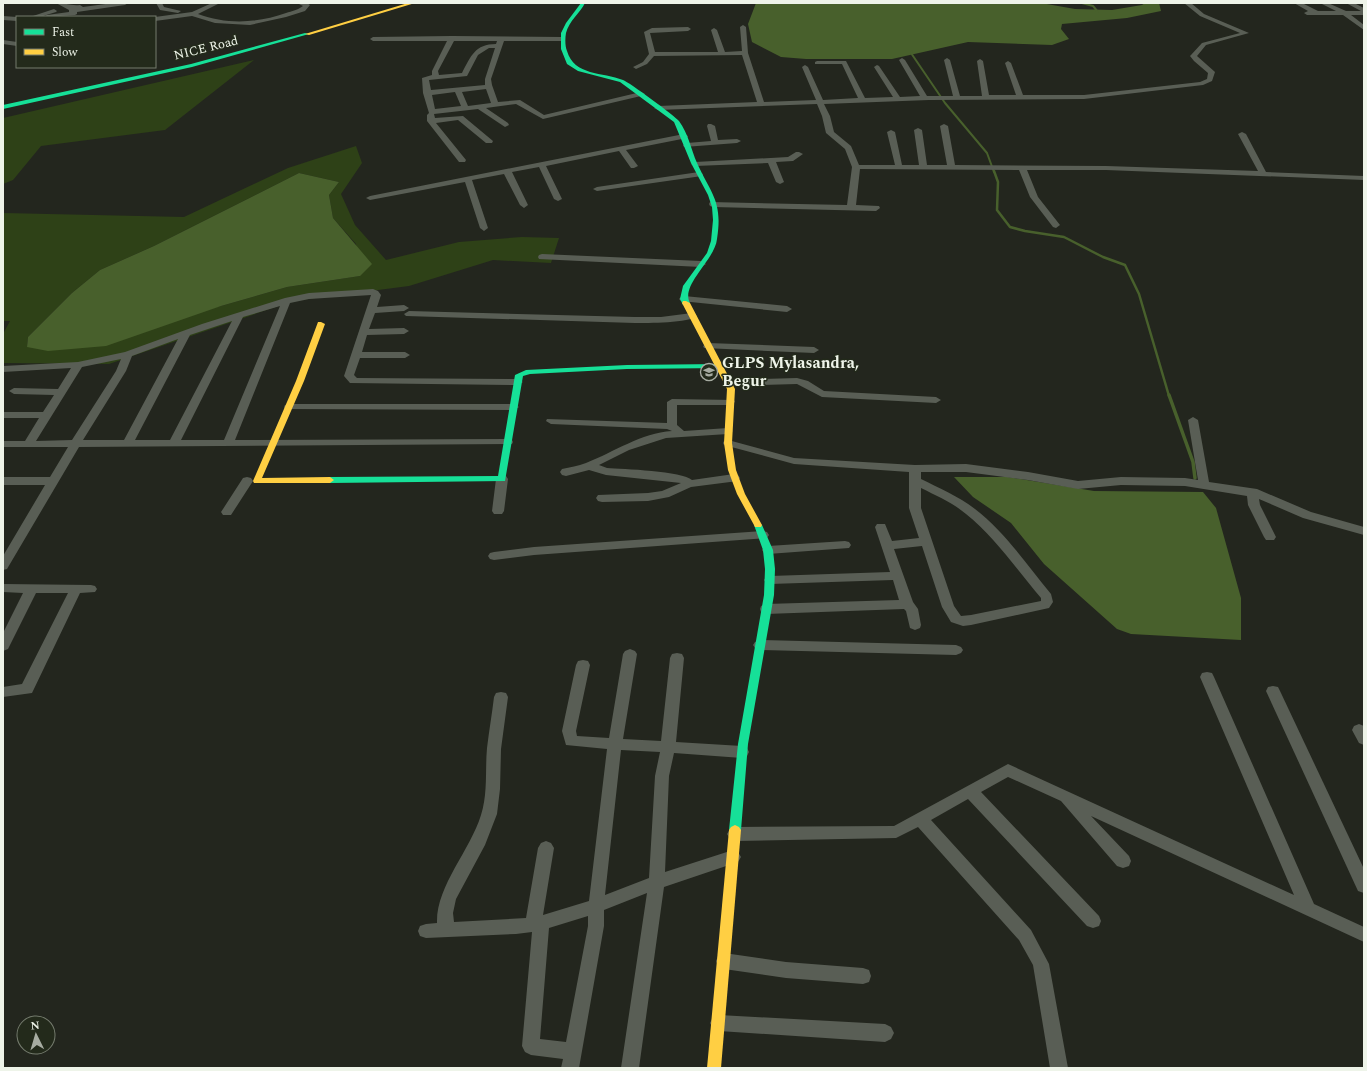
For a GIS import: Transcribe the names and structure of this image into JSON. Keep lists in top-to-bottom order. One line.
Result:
{"streets":{"main road":["NICE Road"]},"places":{"school or university":["GLPS Mylasandra, Begur"]},"legend":["Fast","Slow"],"north":"top"}
